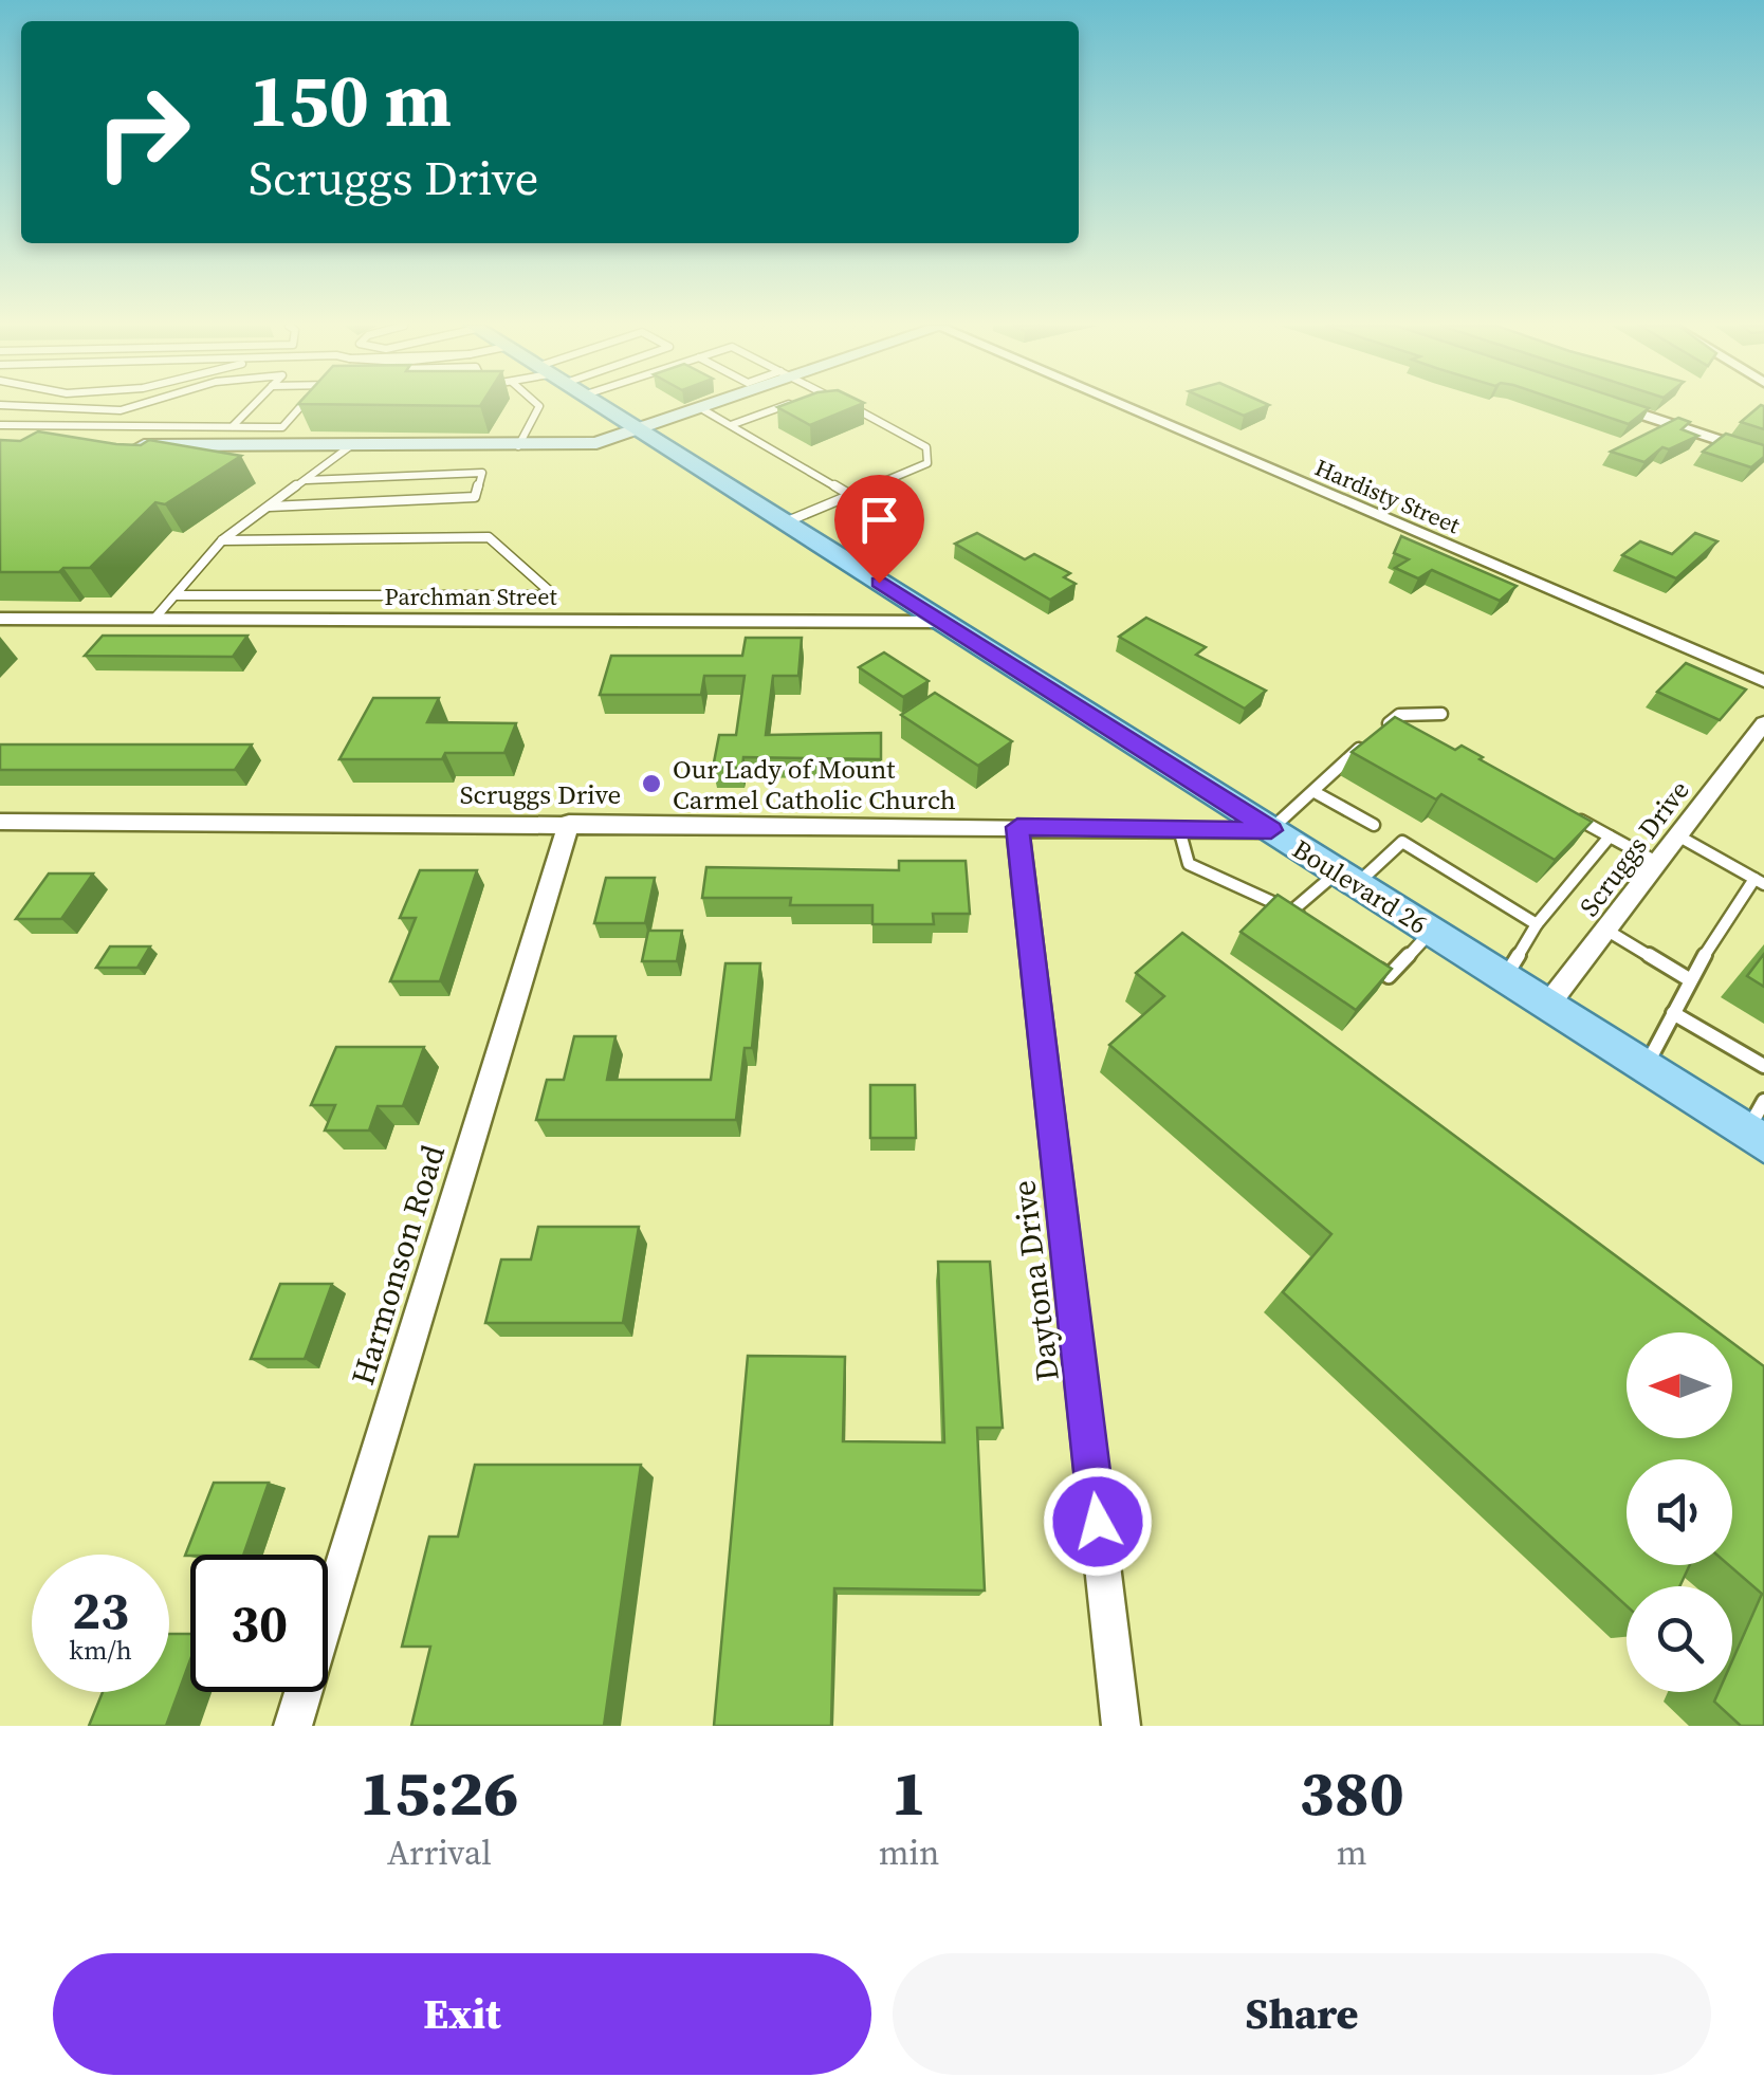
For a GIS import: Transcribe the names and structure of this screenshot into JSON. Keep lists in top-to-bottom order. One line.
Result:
{"streets":{"main road":["Boulevard 26"],"street":["Hardisty Street","Parchman Street","Scruggs Drive","Harmonson Road","Daytona Drive"]},"crossings":[["Parchman Street","Boulevard 26"],["Scruggs Drive","Boulevard 26"],["Scruggs Drive","Harmonson Road"],["Scruggs Drive","Daytona Drive"]],"places":["Our Lady of Mount Carmel Catholic Church"],"north":"left","page":{"turn":["150 m","Scruggs Drive"],"speed":"23 km/h","limit":"30","eta":["15:26","Arrival","1","min","380","m"],"buttons":["Exit","Share"]}}
